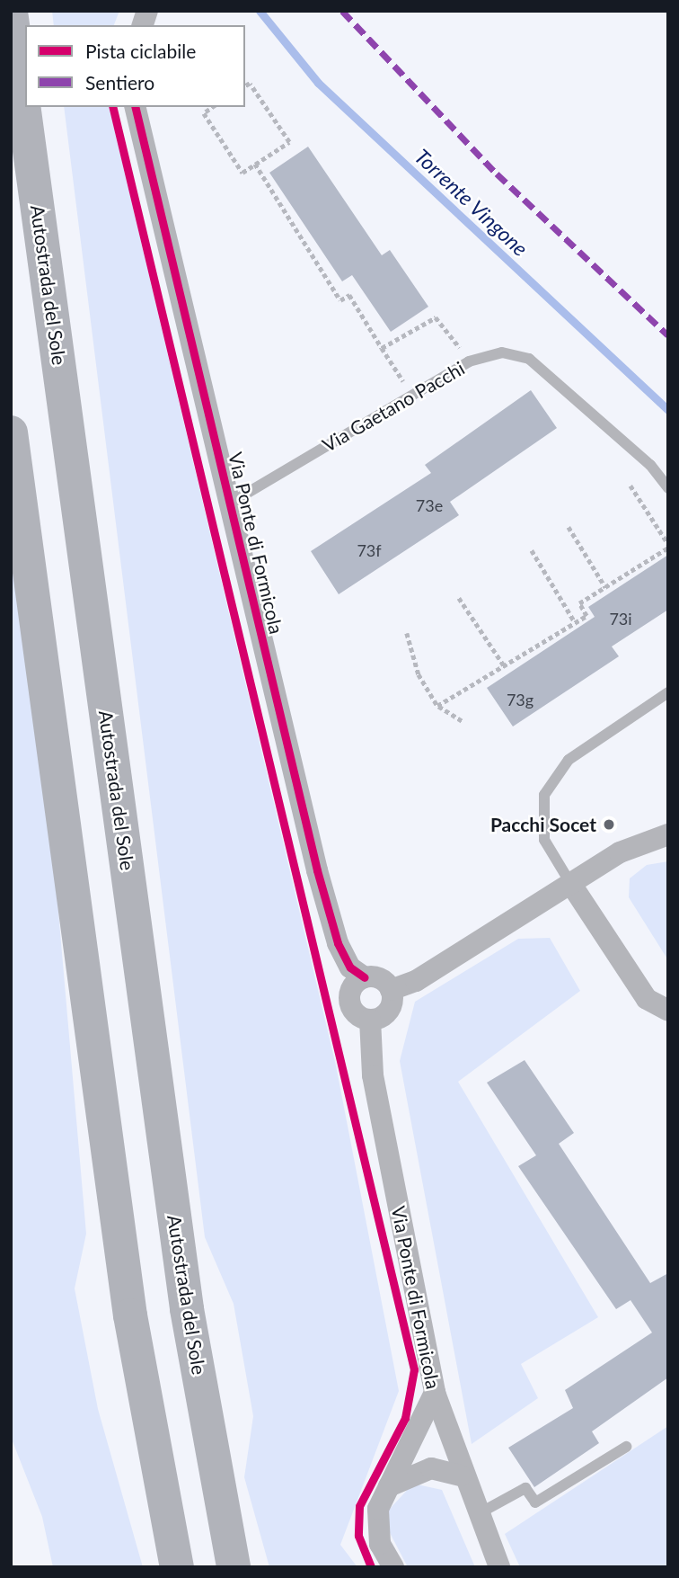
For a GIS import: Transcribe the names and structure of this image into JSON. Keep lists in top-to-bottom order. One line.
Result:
{"streets":{"highway":["Autostrada del Sole"],"street":["Via Ponte di Formicola"],"lane":["Via Gaetano Pacchi"]},"crossings":[["Via Gaetano Pacchi","Via Ponte di Formicola"]],"water":["Torrente Vingone"],"places":["Pacchi Socet"],"house_numbers":["73e","73f","73i","73g"],"legend":["Pista ciclabile","Sentiero"]}
